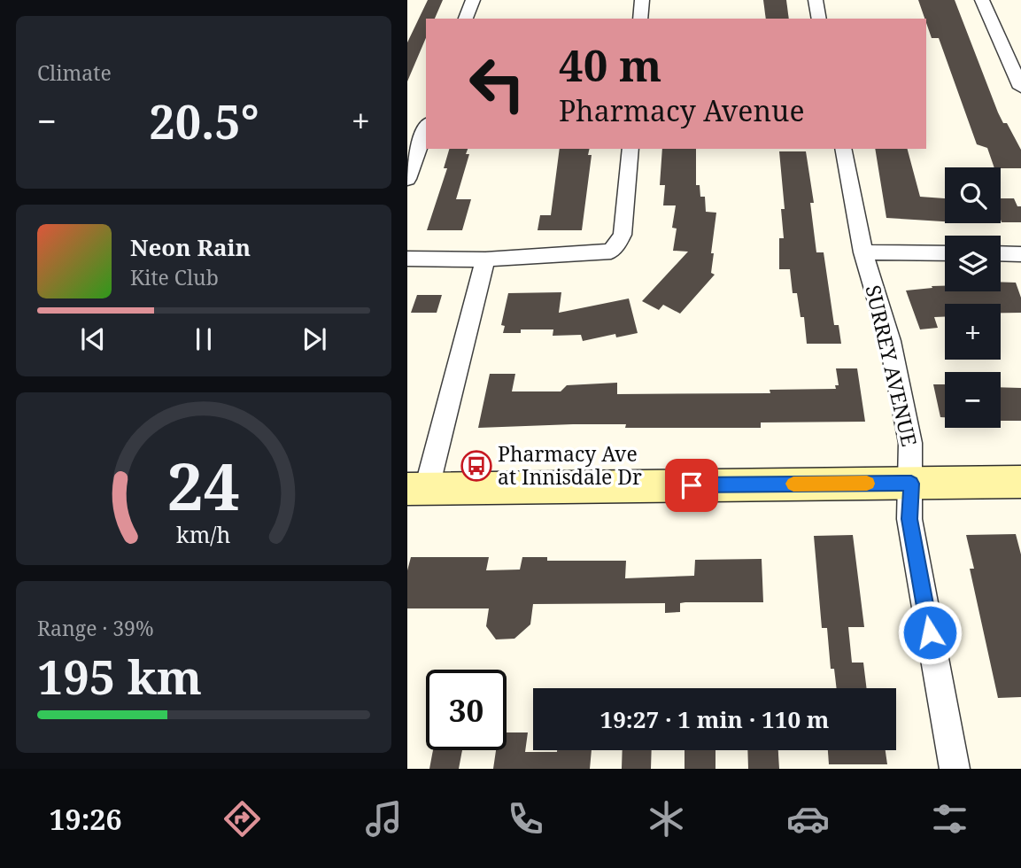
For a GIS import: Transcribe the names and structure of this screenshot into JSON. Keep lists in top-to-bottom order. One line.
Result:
{"streets":{"street":["SURREY AVENUE"]},"places":{"bus stop":["Pharmacy Ave at Innisdale Dr"]},"page":{"tile":["Climate",["Range · 39%","195 km"]],"turn":["40 m","Pharmacy Avenue"],"heat":["−","20.5°","+"],"map_buttons":["+","−"],"song":["Neon Rain","Kite Club"],"limit":"30","trip":"19:27 · 1 min · 110 m","tabs":"19:26","gauge":["24","km/h"]}}
